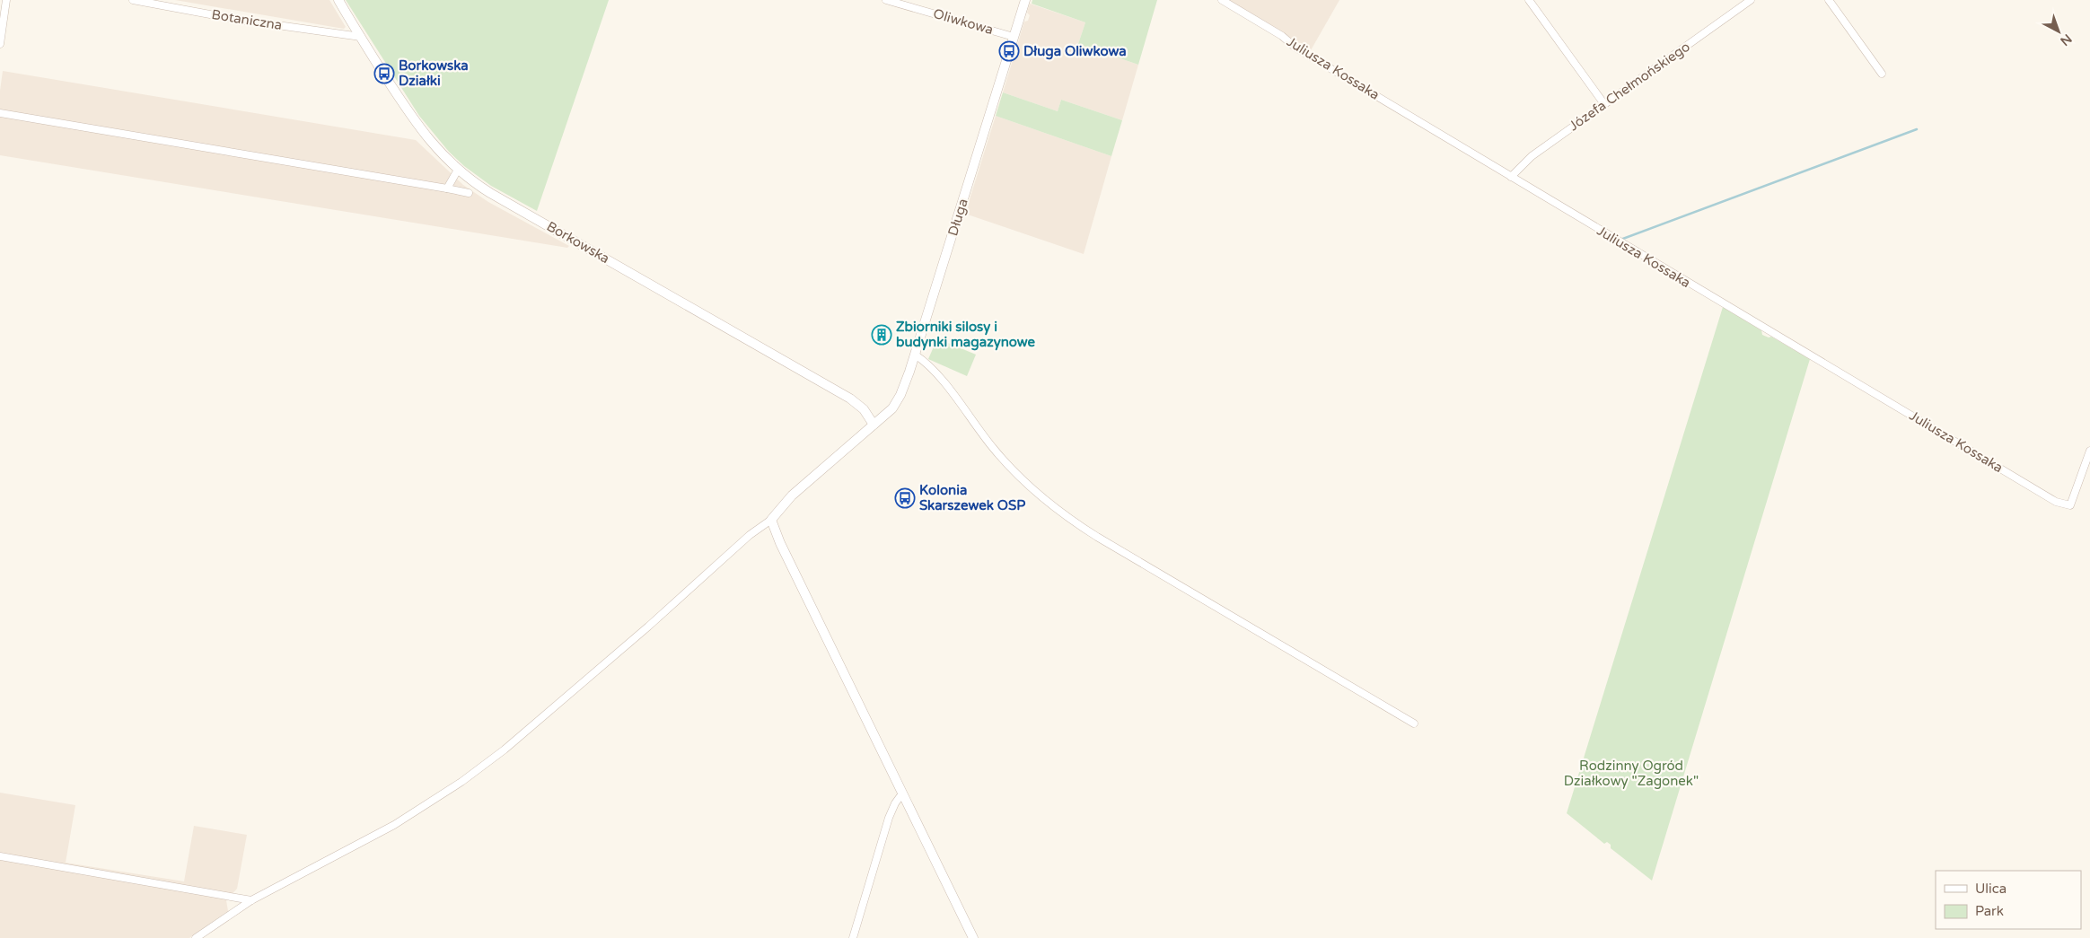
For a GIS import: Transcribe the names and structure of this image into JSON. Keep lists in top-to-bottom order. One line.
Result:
{"streets":{"street":["Botaniczna","Oliwkowa","Juliusza Kossaka","Józefa Chełmońskiego","Długa","Borkowska"]},"crossings":[["Botaniczna","Borkowska"],["Oliwkowa","Długa"],["Juliusza Kossaka","Józefa Chełmońskiego"],["Długa","Borkowska"]],"parks":["Rodzinny Ogród Działkowy \"Zagonek\""],"places":{"bus stop":["Długa Oliwkowa","Borkowska Działki","Kolonia Skarszewek OSP"],"building":["Zbiorniki silosy i budynki magazynowe"]},"legend":["Ulica","Park"],"north":"bottom right"}
